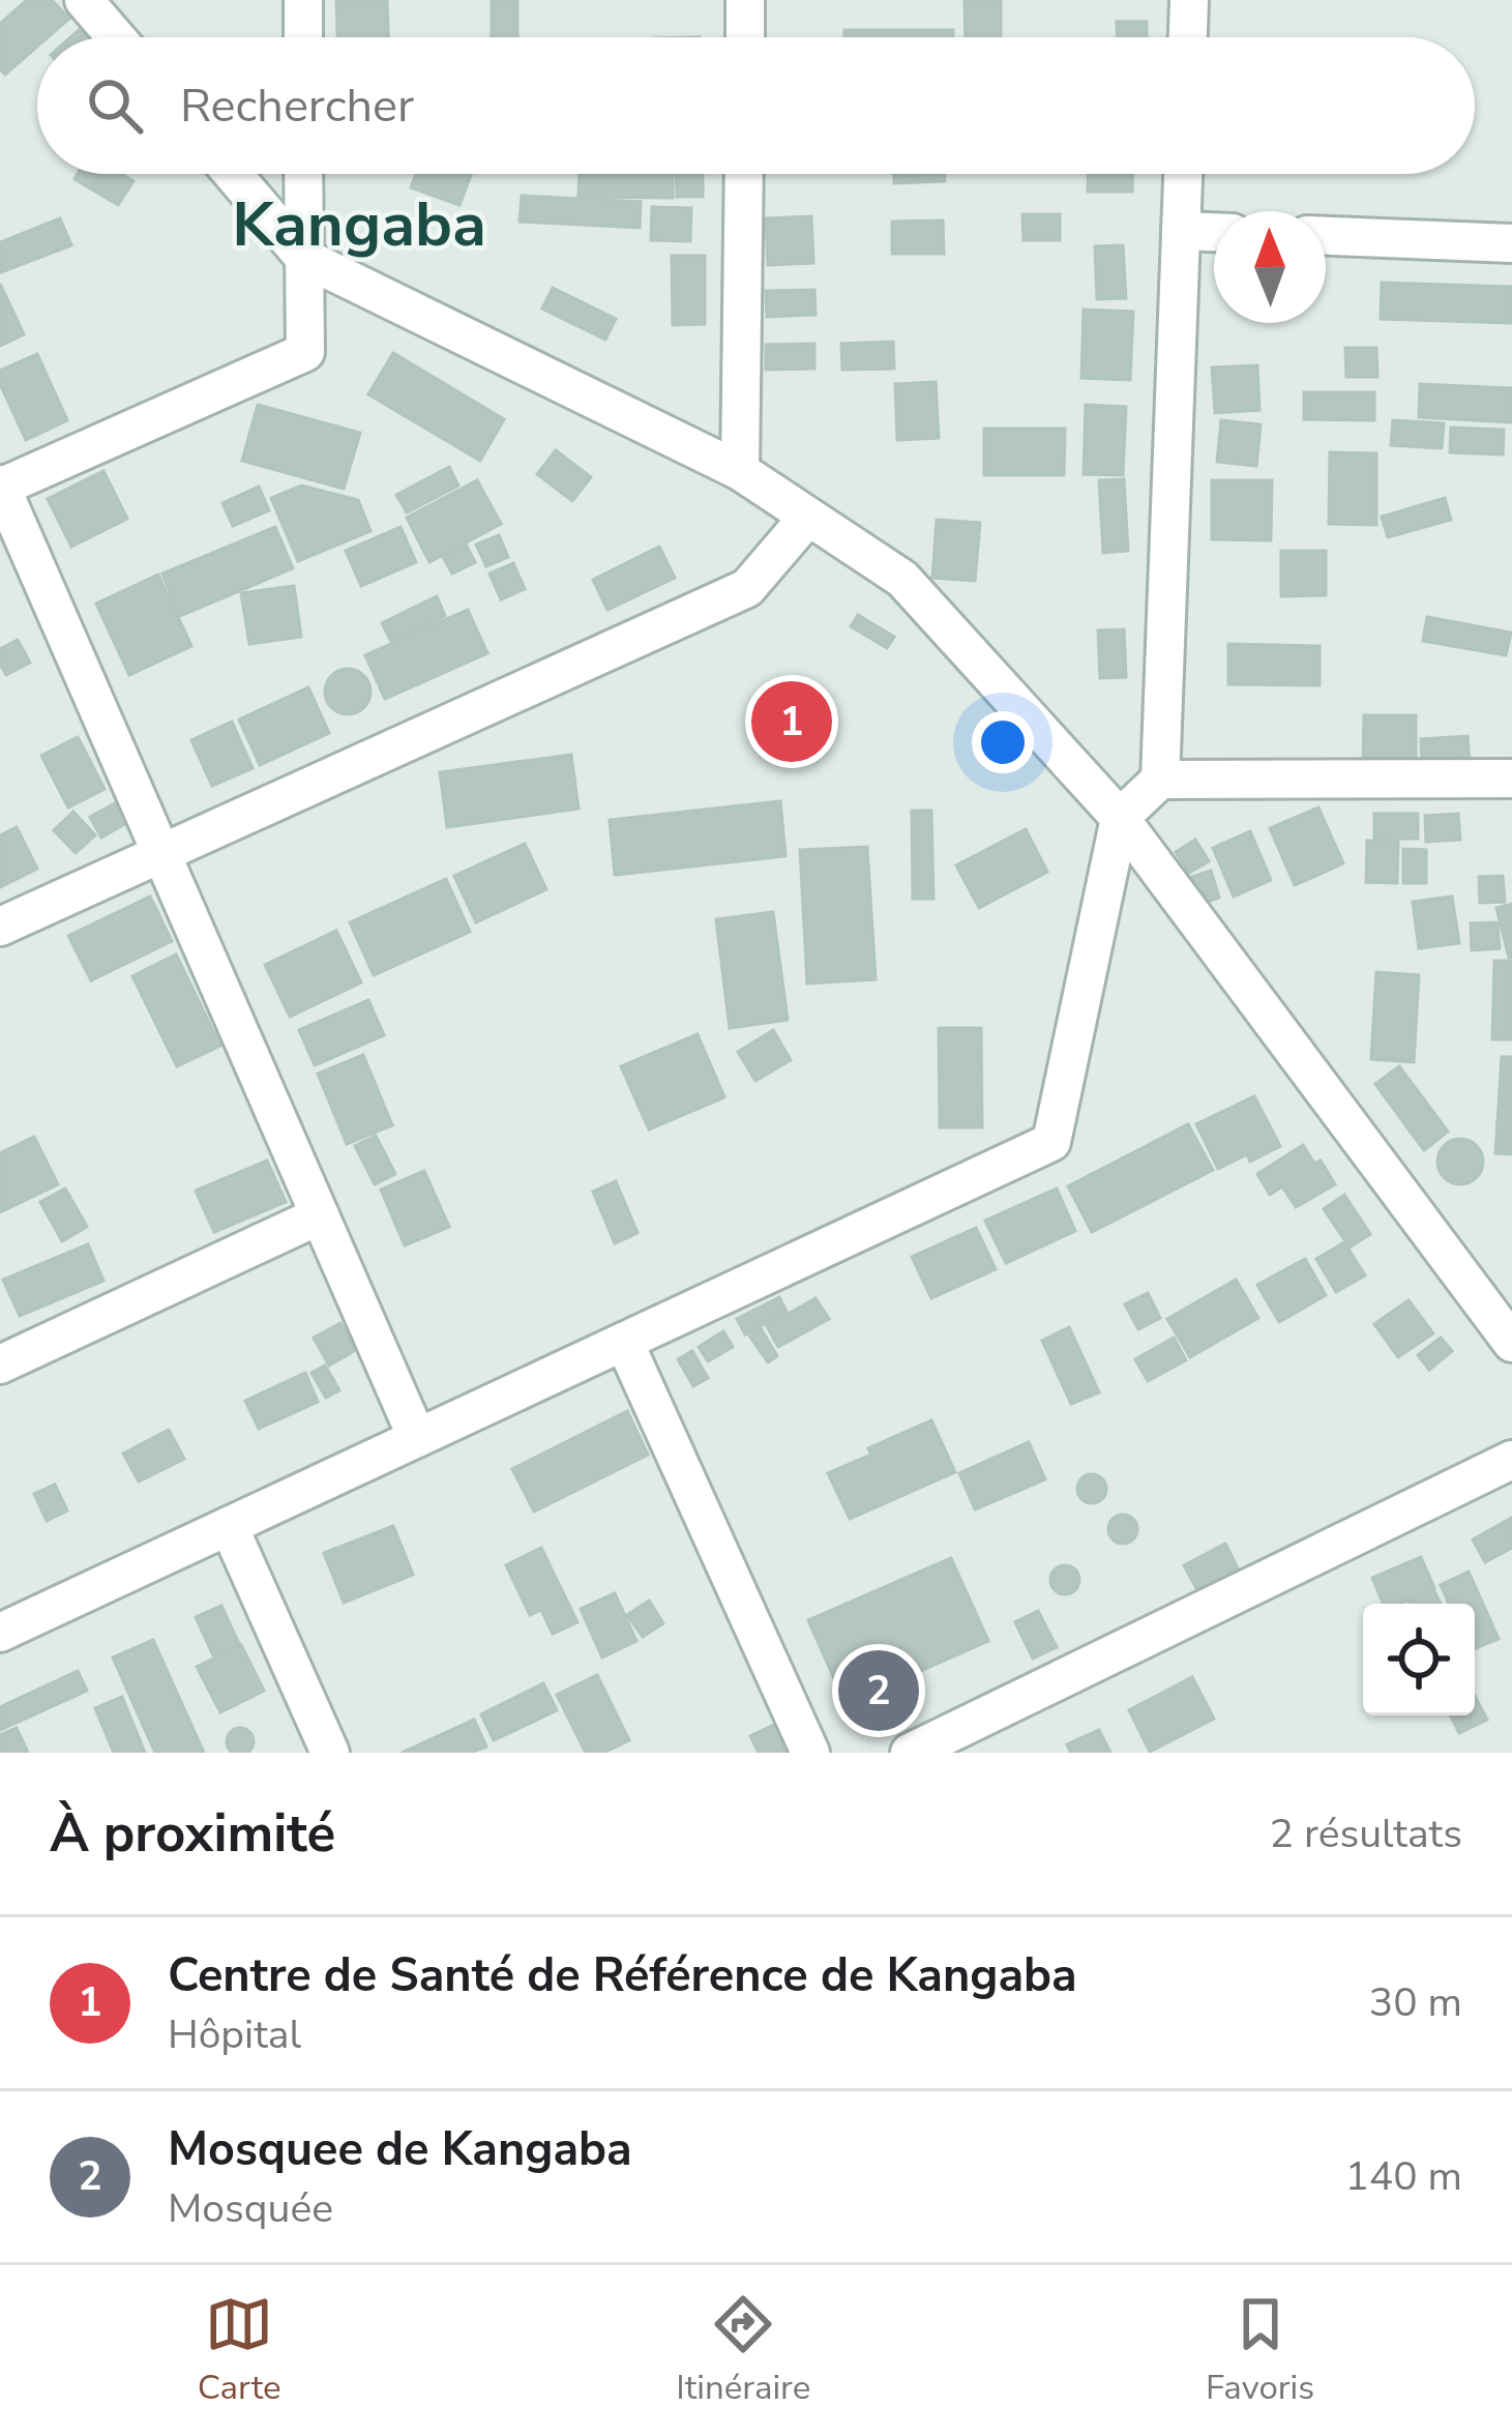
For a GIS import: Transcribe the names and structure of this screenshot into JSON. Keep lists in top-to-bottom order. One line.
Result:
{"districts":["Kangaba"],"north":"top","page":{"search":"Rechercher","pins":["1","2"],"heading":["À proximité","2 résultats"],"list":[{"mark":"1","name":"Centre de Santé de Référence de Kangaba","note":"Hôpital","value":"30 m"},{"mark":"2","name":"Mosquee de Kangaba","note":"Mosquée","value":"140 m"}],"nav":["Carte","Itinéraire","Favoris"]}}
